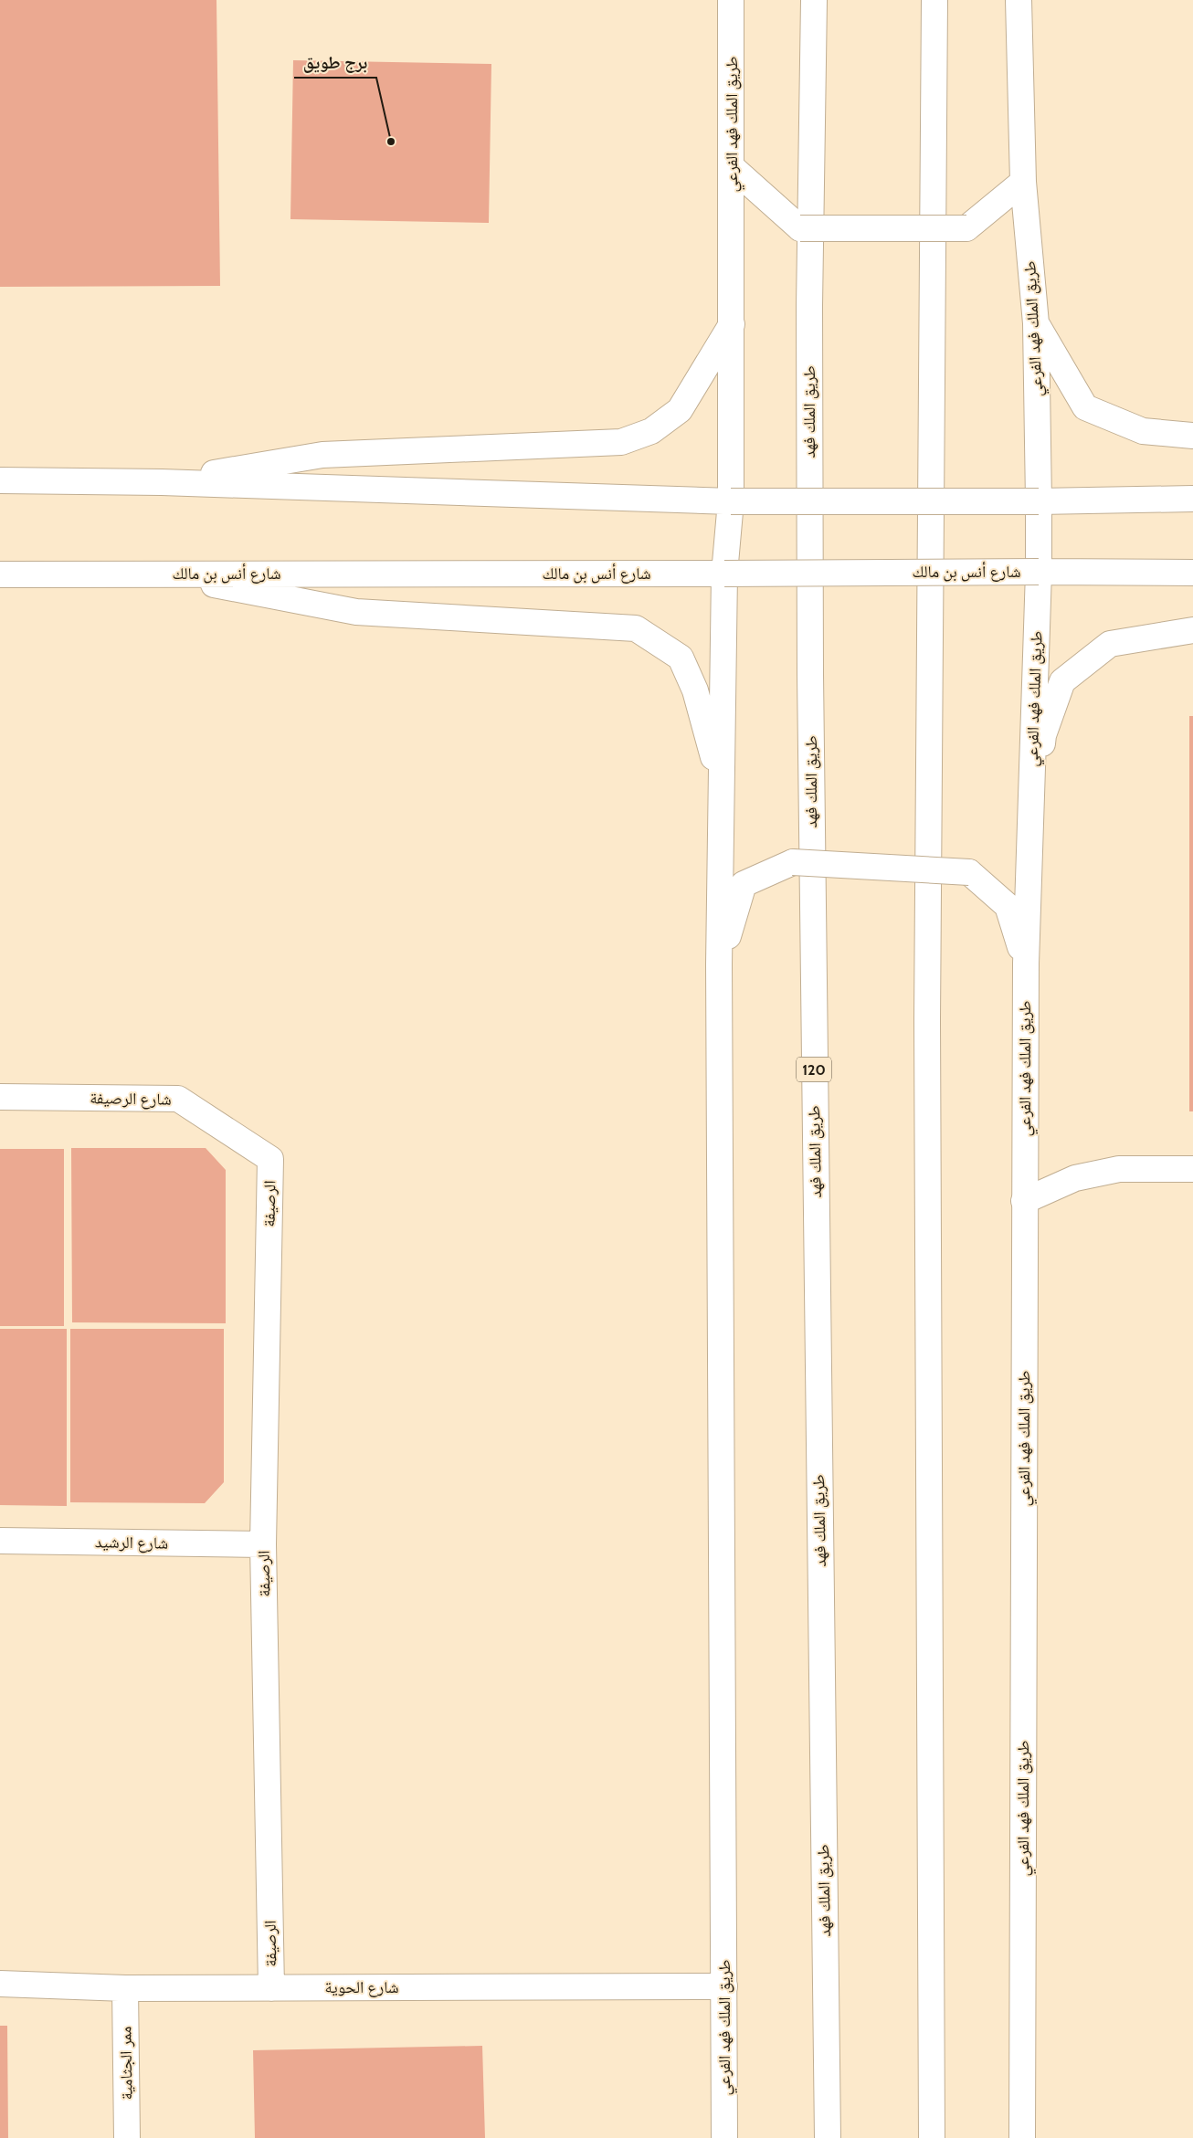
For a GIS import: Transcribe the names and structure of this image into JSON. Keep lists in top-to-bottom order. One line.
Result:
{"streets":{"main road":["طريق الملك فهد الفرعي","طريق الملك فهد","شارع أنس بن مالك","120","شارع الرصيفة","الرصيفة","شارع الرشيد","شارع الحوية","ممر الجثامية"]},"crossings":[["طريق الملك فهد الفرعي","شارع أنس بن مالك"],["طريق الملك فهد الفرعي","شارع الحوية"],["شارع الرصيفة","الرصيفة"],["الرصيفة","شارع الرشيد"],["الرصيفة","شارع الحوية"],["شارع الحوية","ممر الجثامية"]],"places":["برج طويق"]}
